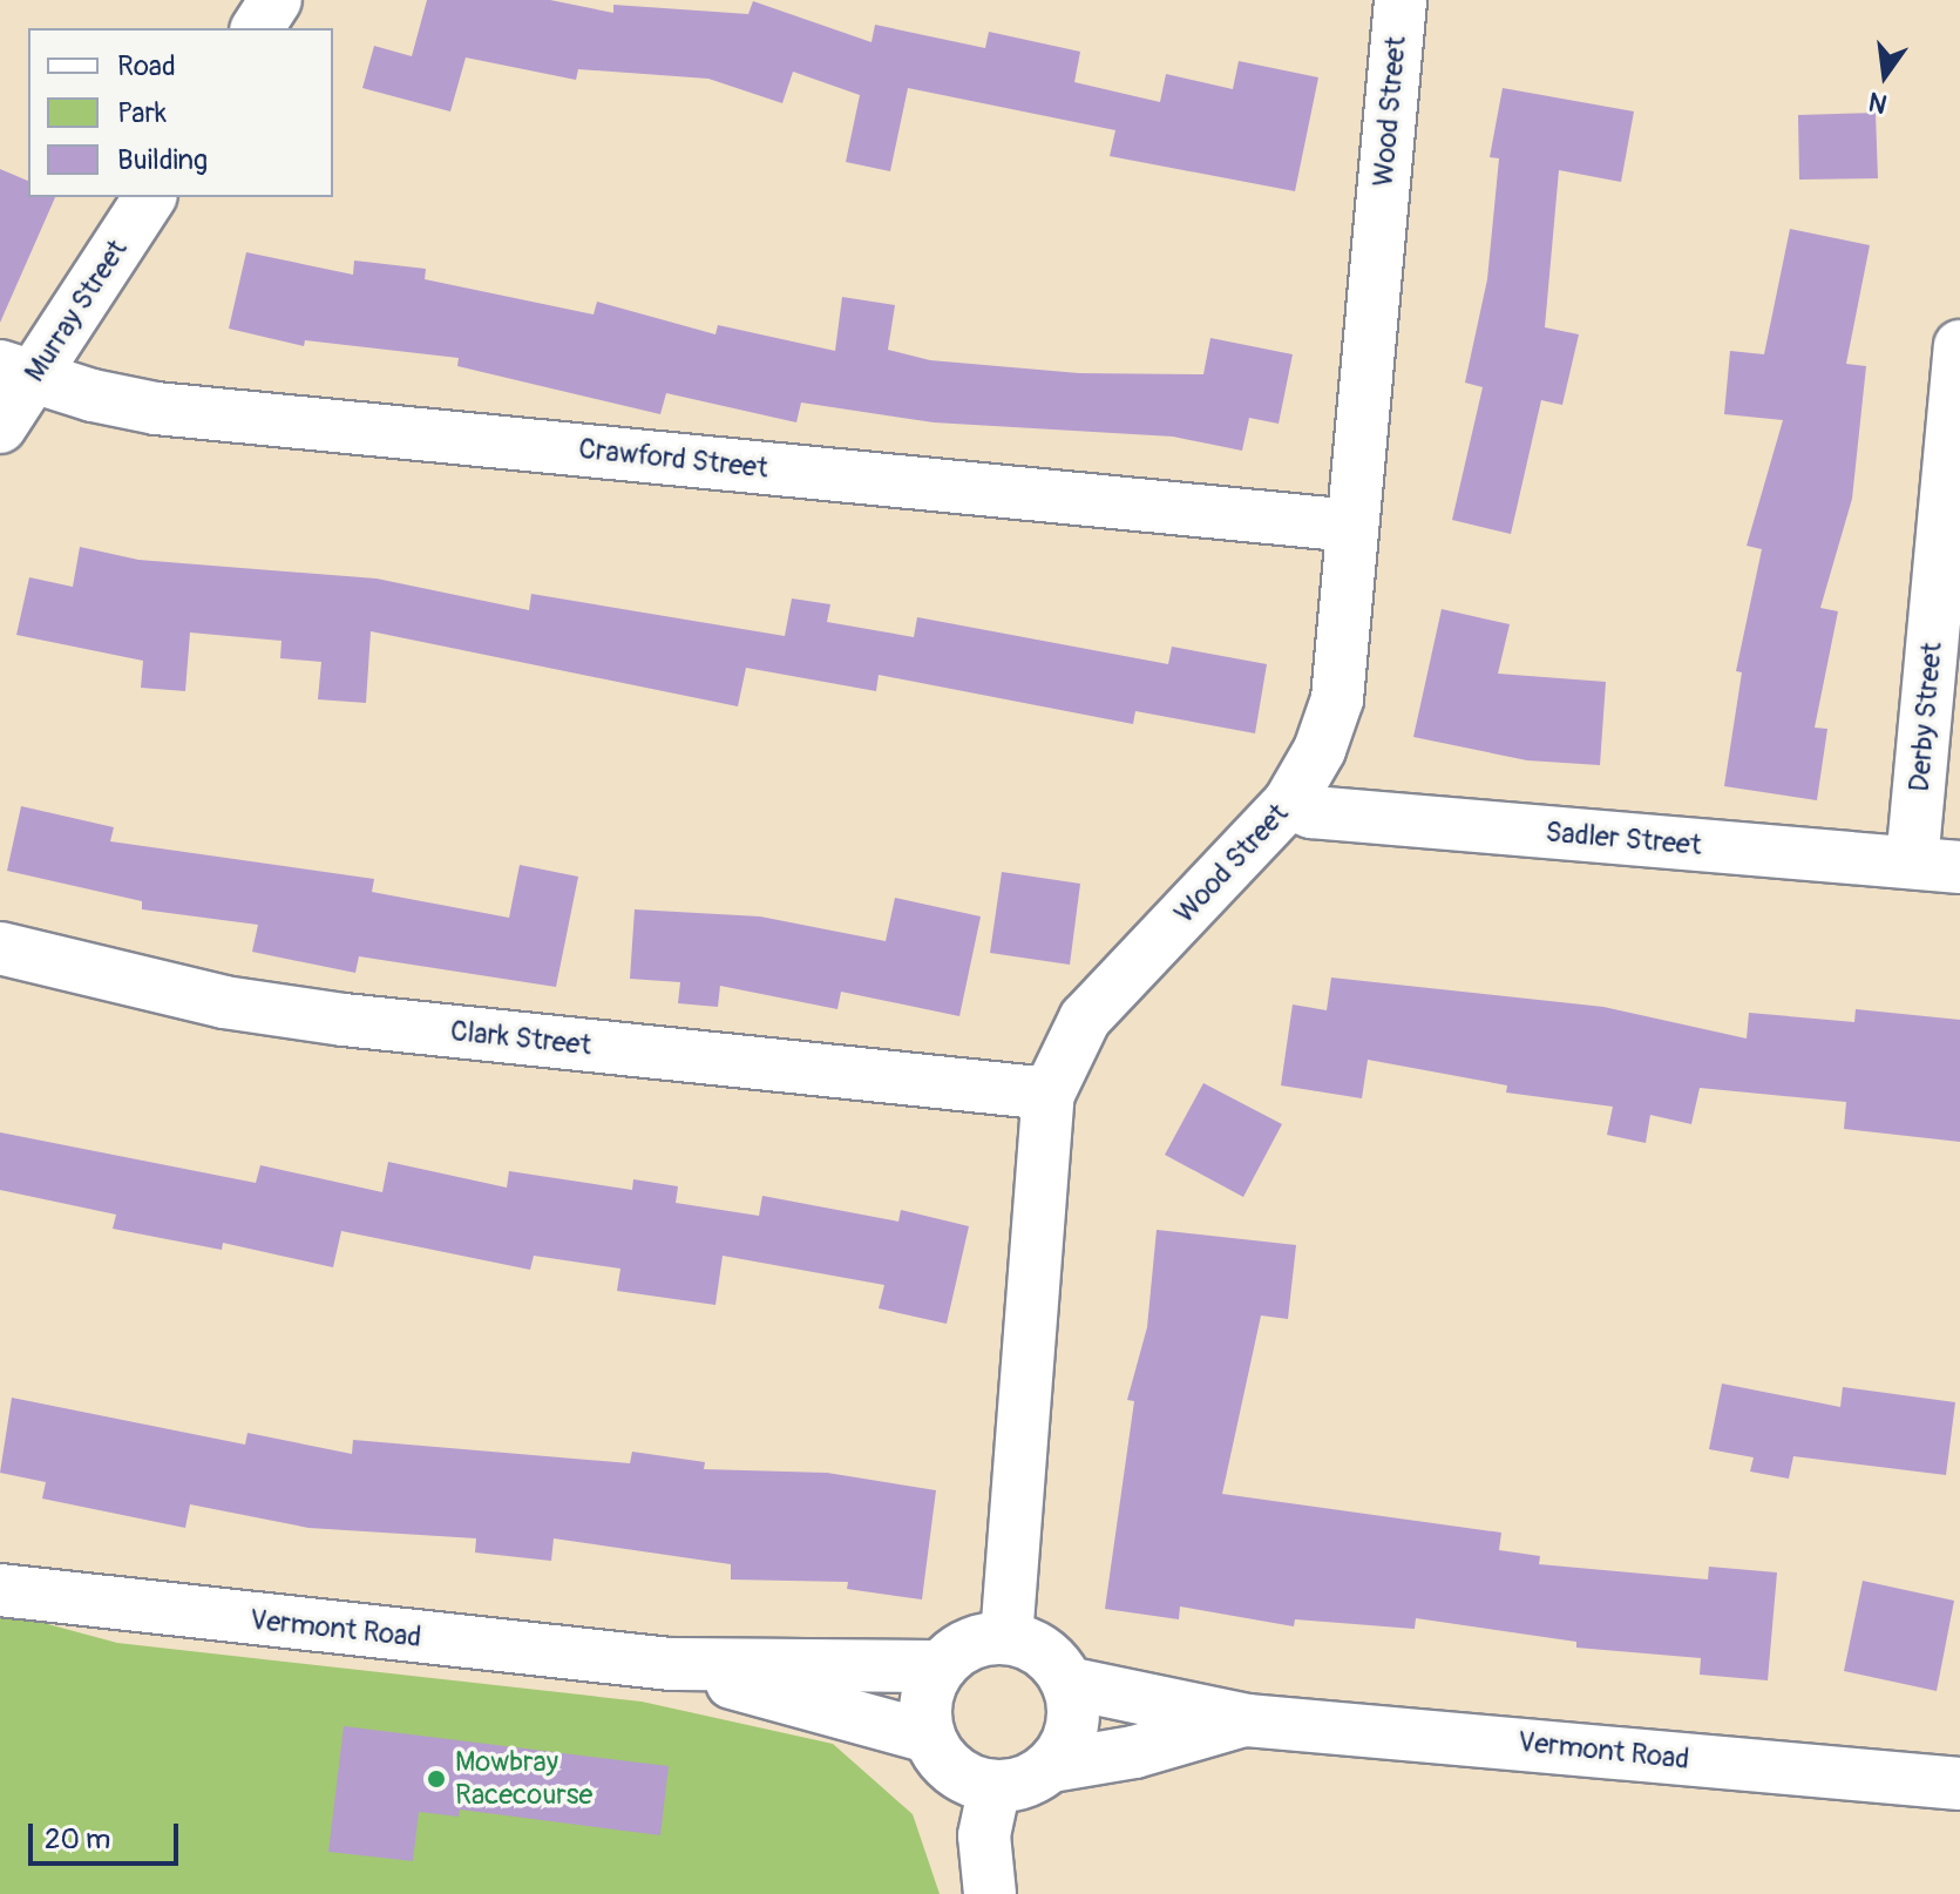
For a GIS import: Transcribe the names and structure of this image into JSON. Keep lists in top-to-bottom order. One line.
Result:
{"streets":{"street":["Wood Street","Murray Street","Crawford Street","Derby Street","Sadler Street","Clark Street","Vermont Road"]},"crossings":[["Wood Street","Crawford Street"],["Wood Street","Sadler Street"],["Wood Street","Clark Street"],["Wood Street","Vermont Road"],["Murray Street","Crawford Street"],["Derby Street","Sadler Street"]],"places":["Mowbray Racecourse"],"legend":["Road","Park","Building"],"scale_bar":"20 m","north":"bottom"}
